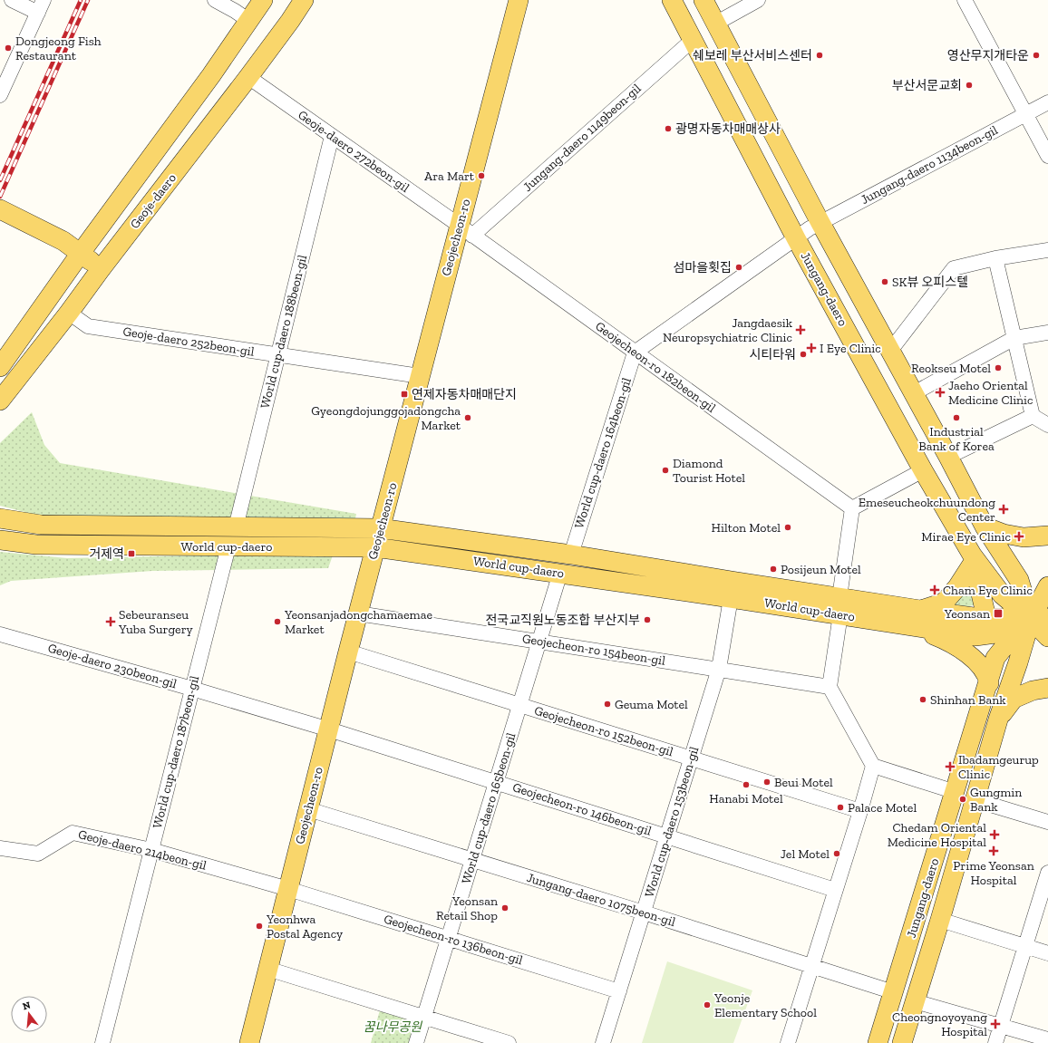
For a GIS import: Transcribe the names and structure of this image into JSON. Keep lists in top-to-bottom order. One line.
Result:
{"streets":{"main road":["Geoje-daero","Geojecheon-ro","Jungang-daero","World cup-daero"],"street":["Jungang-daero 1149beon-gil","Geoje-daero 272beon-gil","Jungang-daero 1134beon-gil","World cup-daero 188beon-gil","Geoje-daero 252beon-gil","Geojecheon-ro 182beon-gil","World cup-daero 164beon-gil","Geojecheon-ro 154beon-gil","Geoje-daero 230beon-gil","Geojecheon-ro 152beon-gil","World cup-daero 187beon-gil","World cup-daero 165beon-gil","Geojecheon-ro 146beon-gil","World cup-daero 153beon-gil","Geoje-daero 214beon-gil","Jungang-daero 1075beon-gil","Geojecheon-ro 136beon-gil"]},"crossings":[["Jungang-daero 1149beon-gil","Geoje-daero 272beon-gil"],["Jungang-daero 1149beon-gil","Geojecheon-ro"],["Jungang-daero 1149beon-gil","Jungang-daero"],["Jungang-daero 1149beon-gil","Geojecheon-ro 182beon-gil"],["Geoje-daero 272beon-gil","Geoje-daero"],["Geoje-daero 272beon-gil","Geojecheon-ro"],["Geoje-daero 272beon-gil","World cup-daero 188beon-gil"],["Geoje-daero 272beon-gil","Geojecheon-ro 182beon-gil"],["Jungang-daero 1134beon-gil","Jungang-daero"],["Jungang-daero 1134beon-gil","Geojecheon-ro 182beon-gil"],["Jungang-daero 1134beon-gil","World cup-daero 164beon-gil"],["Geoje-daero","Geoje-daero 252beon-gil"],["Geojecheon-ro","Geoje-daero 252beon-gil"],["Geojecheon-ro","Geojecheon-ro 182beon-gil"],["Geojecheon-ro","World cup-daero"],["Geojecheon-ro","Geojecheon-ro 154beon-gil"],["Geojecheon-ro","Geoje-daero 230beon-gil"],["Geojecheon-ro","Geojecheon-ro 152beon-gil"],["Geojecheon-ro","Geojecheon-ro 146beon-gil"],["Geojecheon-ro","Geoje-daero 214beon-gil"],["Geojecheon-ro","Jungang-daero 1075beon-gil"],["Geojecheon-ro","Geojecheon-ro 136beon-gil"],["Jungang-daero","World cup-daero"],["Jungang-daero","Jungang-daero 1075beon-gil"],["World cup-daero 188beon-gil","Geoje-daero 252beon-gil"],["World cup-daero 188beon-gil","World cup-daero"],["Geojecheon-ro 182beon-gil","World cup-daero 164beon-gil"],["World cup-daero 164beon-gil","World cup-daero"],["World cup-daero","World cup-daero 187beon-gil"],["World cup-daero","World cup-daero 165beon-gil"],["World cup-daero","World cup-daero 153beon-gil"],["Geojecheon-ro 154beon-gil","World cup-daero 165beon-gil"],["Geojecheon-ro 154beon-gil","World cup-daero 153beon-gil"],["Geoje-daero 230beon-gil","World cup-daero 187beon-gil"],["Geoje-daero 230beon-gil","Geojecheon-ro 146beon-gil"],["Geojecheon-ro 152beon-gil","World cup-daero 165beon-gil"],["Geojecheon-ro 152beon-gil","World cup-daero 153beon-gil"],["World cup-daero 187beon-gil","Geoje-daero 214beon-gil"],["World cup-daero 165beon-gil","Geojecheon-ro 146beon-gil"],["World cup-daero 165beon-gil","Jungang-daero 1075beon-gil"],["World cup-daero 165beon-gil","Geojecheon-ro 136beon-gil"],["Geojecheon-ro 146beon-gil","World cup-daero 153beon-gil"],["World cup-daero 153beon-gil","Jungang-daero 1075beon-gil"],["World cup-daero 153beon-gil","Geojecheon-ro 136beon-gil"],["Geoje-daero 214beon-gil","Geojecheon-ro 136beon-gil"]],"parks":["꿈나무공원"],"places":{"other":["Dongjeong Fish Restaurant","쉐보레 부산서비스센터","영산무지개타운","부산서문교회","광명자동차매매상사","Ara Mart","섬마을횟집","SK뷰 오피스텔","시티타워","Reokseu Motel","Gyeongdojunggojadongcha Market","Industrial Bank of Korea","Diamond Tourist Hotel","Hilton Motel","Posijeun Motel","전국교직원노동조합 부산지부","Yeonsanjadongchamaemae Market","Shinhan Bank","Geuma Motel","Beui Motel","Hanabi Motel","Gungmin Bank","Palace Motel","Jel Motel","Yeonsan Retail Shop","Yeonhwa Postal Agency","Yeonje Elementary School"],"health":["Jangdaesik Neuropsychiatric Clinic","I Eye Clinic","Jaeho Oriental Medicine Clinic","Emeseucheokchuundong Center","Mirae Eye Clinic","Cham Eye Clinic","Sebeuranseu Yuba Surgery","Ibadamgeurup Clinic","Chedam Oriental Medicine Hospital","Prime Yeonsan Hospital","Cheongnoyoyang Hospital"],"transit":["연제자동차매매단지","거제역","Yeonsan"]},"north":"top"}
